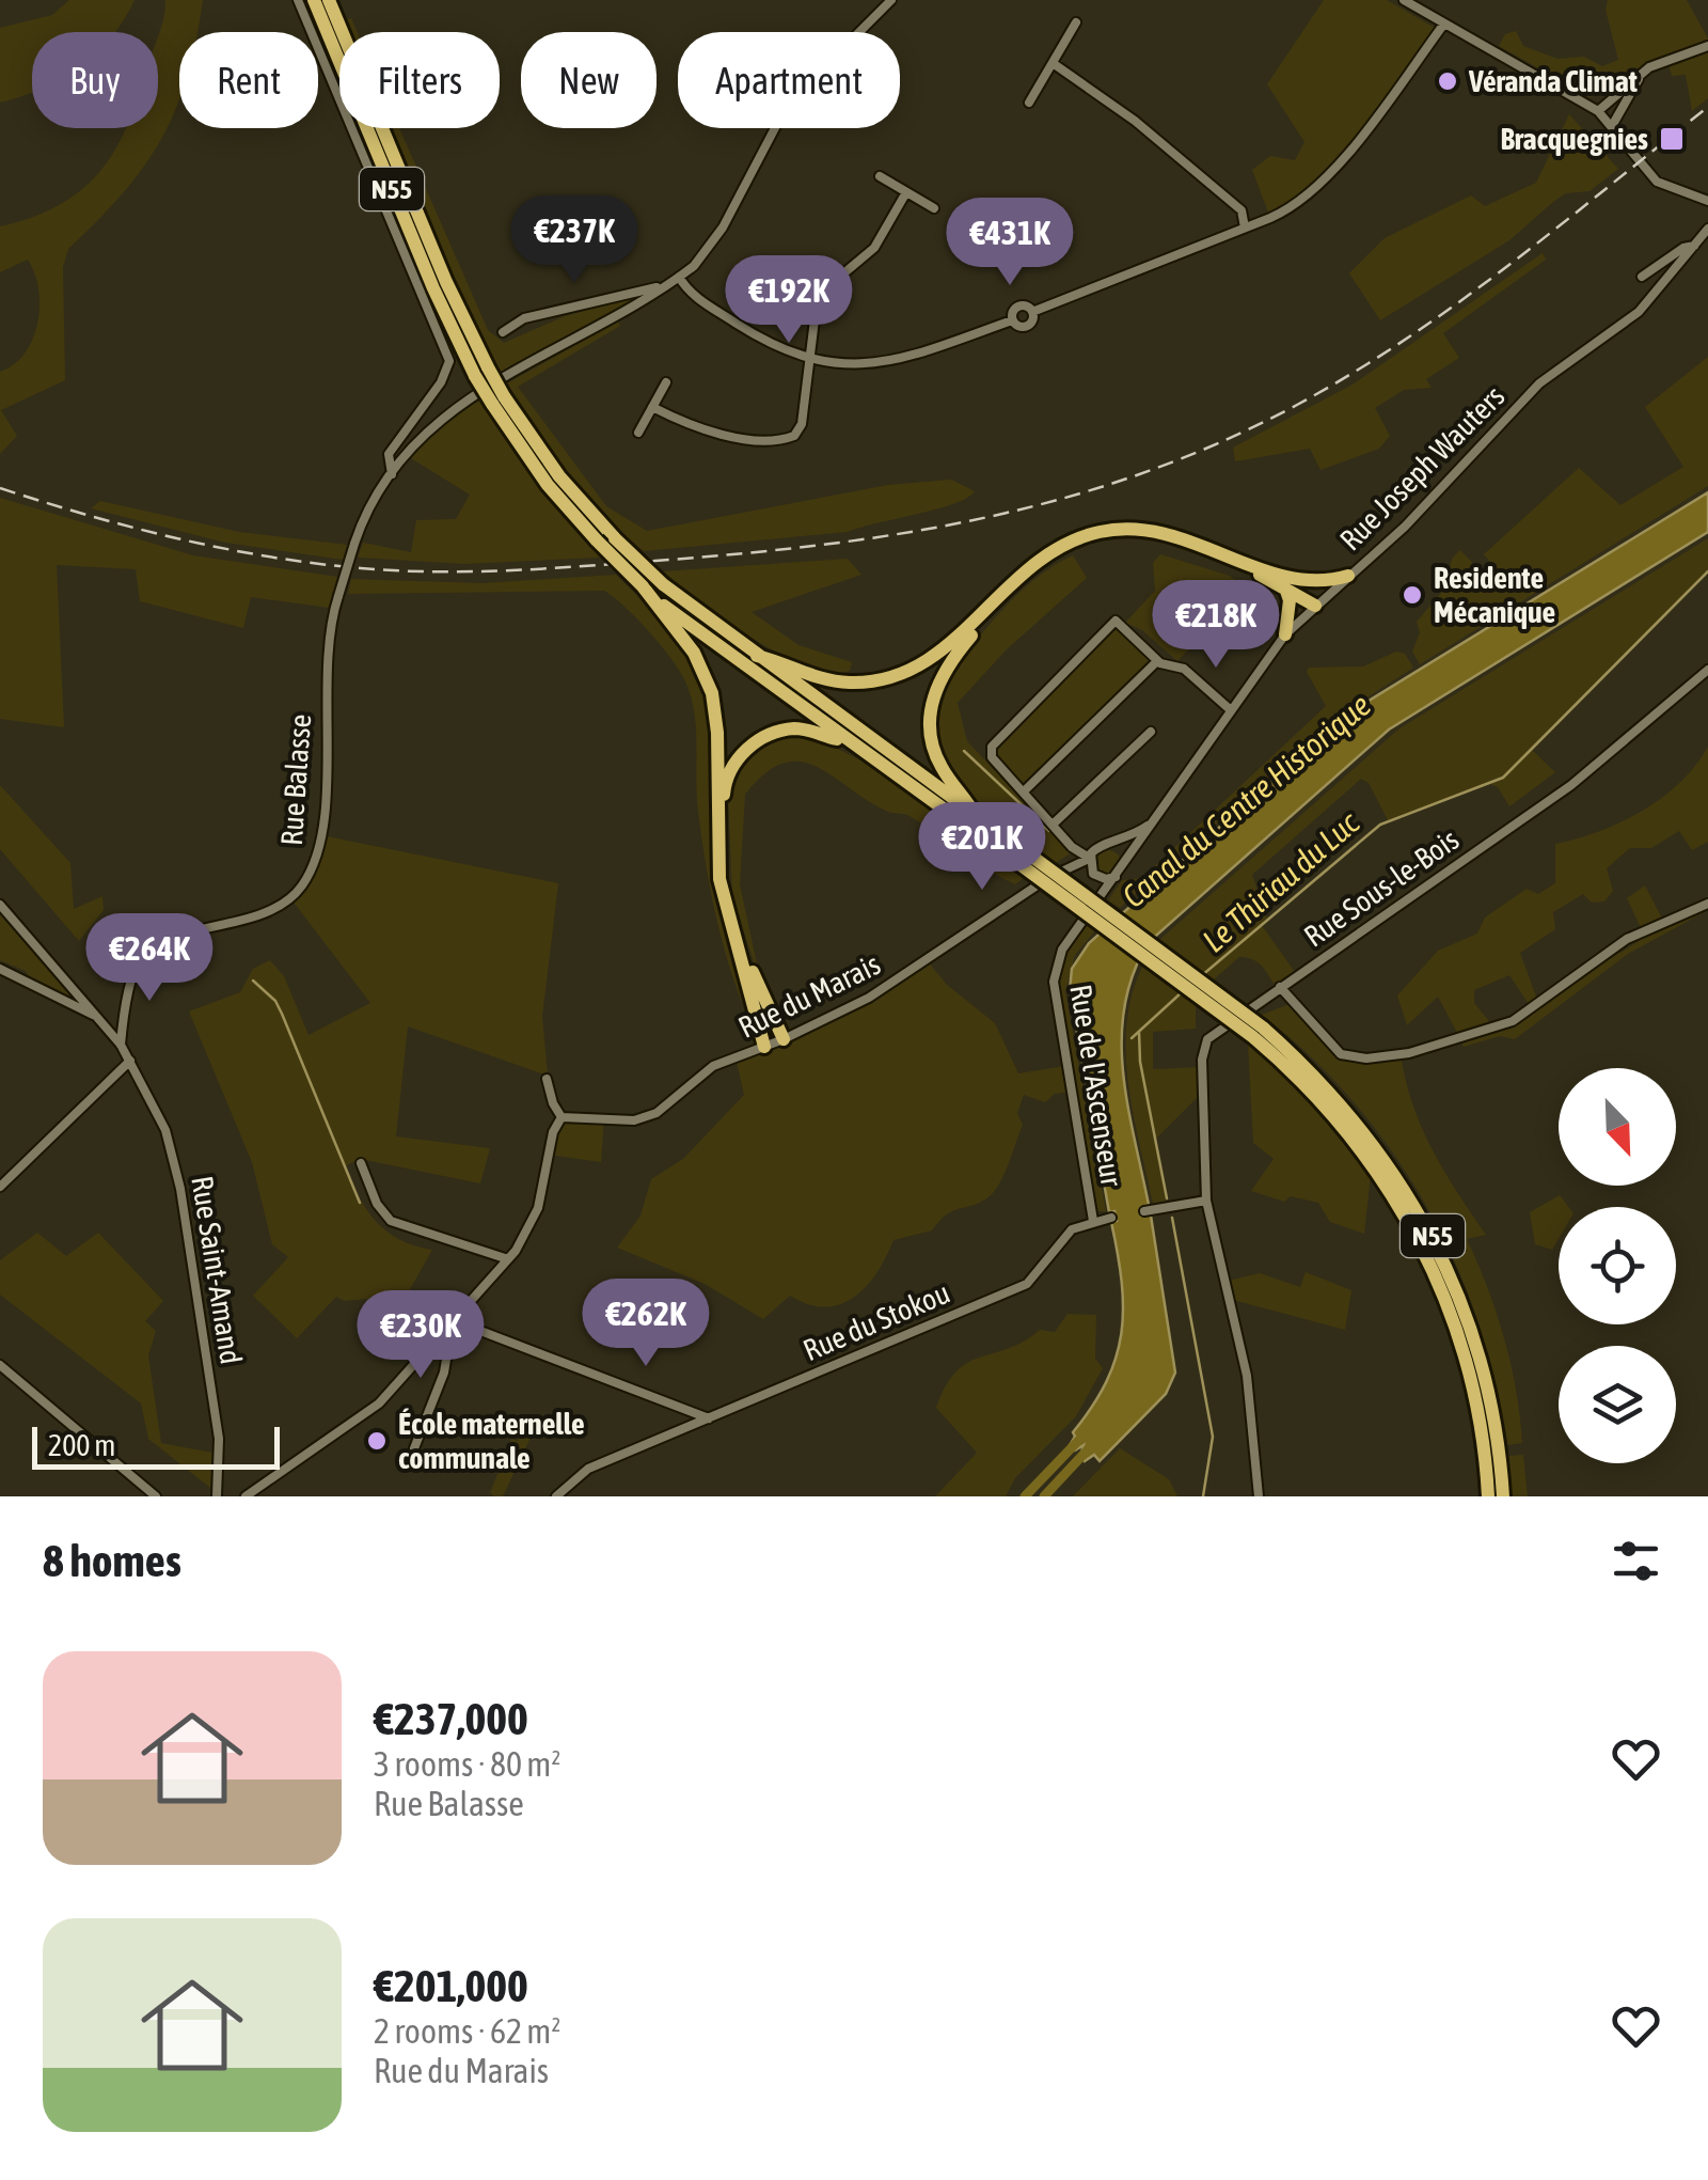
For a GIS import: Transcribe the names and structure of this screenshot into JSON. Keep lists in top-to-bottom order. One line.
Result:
{"streets":{"highway":["N55"],"street":["Rue Joseph Wauters","Rue Balasse","Rue Sous-le-Bois","Rue du Marais","Rue de l'Ascenseur","Rue Saint-Amand","Rue du Stokou"]},"crossings":[["Rue Joseph Wauters","Rue du Marais"],["Rue Joseph Wauters","Rue de l'Ascenseur"],["Rue Balasse","Rue Saint-Amand"],["Rue du Marais","Rue de l'Ascenseur"],["Rue de l'Ascenseur","Rue du Stokou"]],"water":["Canal du Centre Historique","Le Thiriau du Luc"],"places":{"other":["Véranda Climat","Residente Mécanique","École maternelle communale"],"transit":["Bracquegnies"]},"scale_bar":"200 m","north":"bottom right","page":{"chip":["Buy","Rent","Filters","New","Apartment"],"price":["€237K","€431K","€192K","€218K","€201K","€264K","€262K","€230K"],"scale":"200 m","heading":"8 homes","list":[{"name":"€237,000","note":"3 rooms · 80 m² · Rue Balasse"},{"name":"€201,000","note":"2 rooms · 62 m² · Rue du Marais"}]}}
